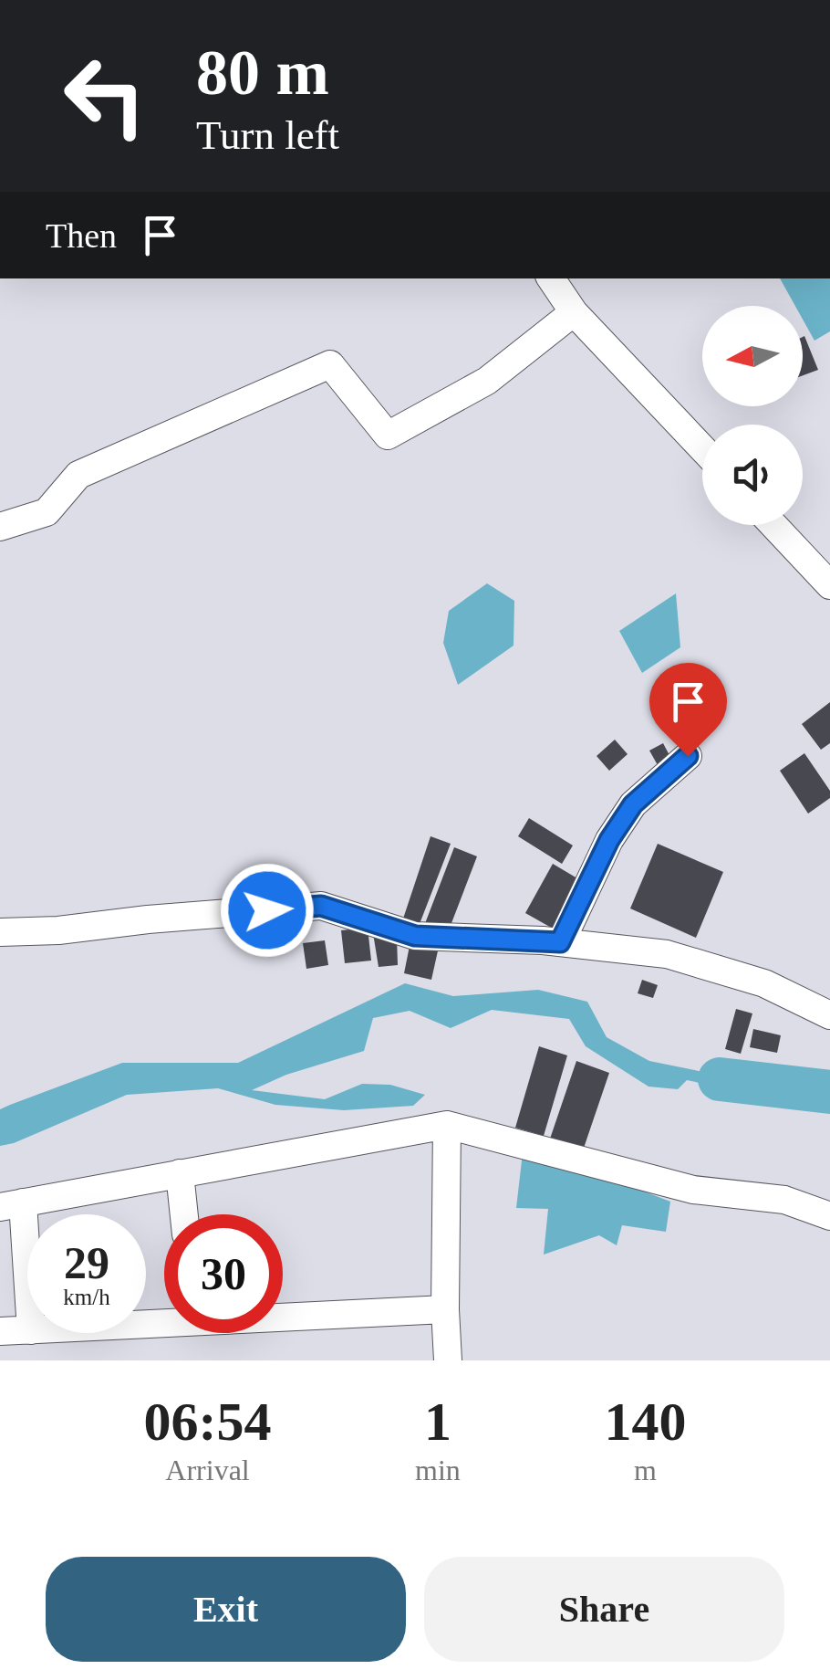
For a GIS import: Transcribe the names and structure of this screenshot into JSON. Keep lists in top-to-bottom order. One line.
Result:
{"north":"left","page":{"turn":["80 m","Turn left"],"then":"Then","speed":"29 km/h","limit":"30","eta":["06:54","Arrival","1","min","140","m"],"buttons":["Exit","Share"]}}
